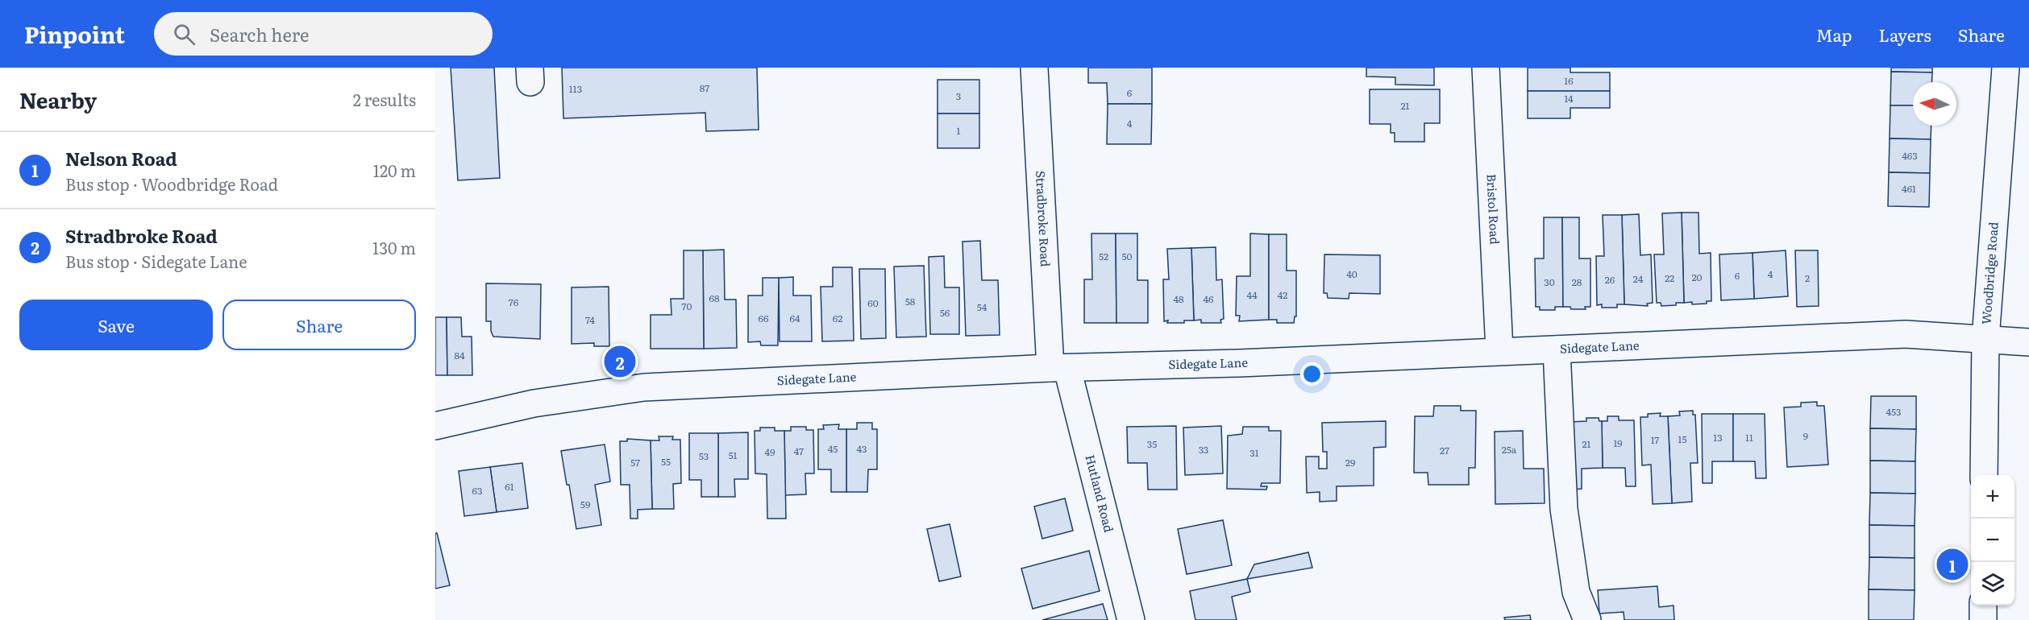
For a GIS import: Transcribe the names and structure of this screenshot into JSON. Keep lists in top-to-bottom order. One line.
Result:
{"streets":{"street":["Bristol Road","Stradbroke Road","Woodbridge Road","Sidegate Lane","Hutland Road"]},"crossings":[["Bristol Road","Sidegate Lane"],["Stradbroke Road","Sidegate Lane"],["Stradbroke Road","Hutland Road"],["Woodbridge Road","Sidegate Lane"],["Sidegate Lane","Hutland Road"]],"house_numbers":["16","87","113","6","3","14","21","4","1","463","461","52","50","40","4","6","20","22","2","24","26","30","28","44","42","68","48","46","58","76","60","70","54","56","66","64","62","74","84","453","9","13","11","15","17","19","35","21","45","43","33","25a","27","47","49","31","51","53","55","57","29","61","63","59"],"north":"left","page":{"header":"Pinpoint","search":"Search here","nav":["Map","Layers","Share"],"heading":["Nearby","2 results"],"list":[{"mark":"1","name":"Nelson Road","note":"Bus stop · Woodbridge Road","value":"120 m"},{"mark":"2","name":"Stradbroke Road","note":"Bus stop · Sidegate Lane","value":"130 m"}],"buttons":["Save","Share"],"pins":["2","1"],"map_buttons":["+","−"]}}
